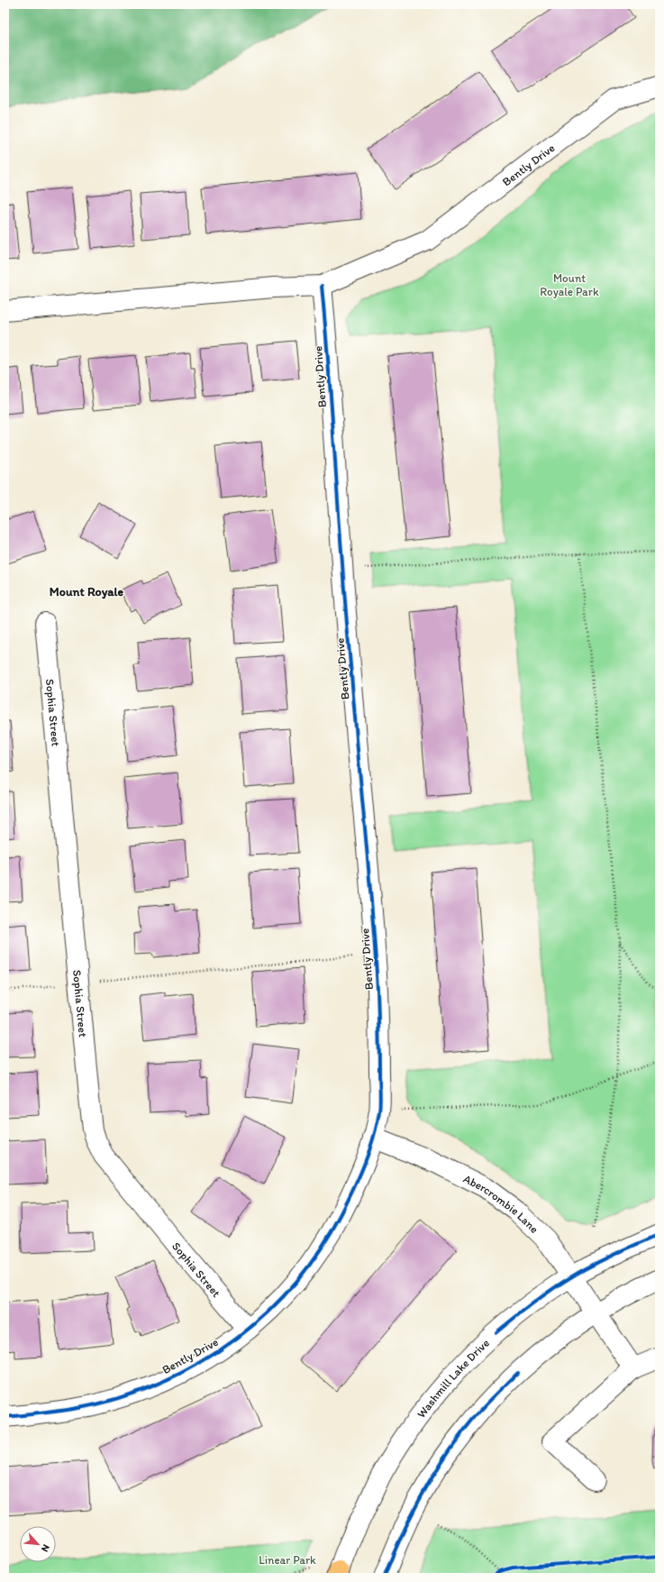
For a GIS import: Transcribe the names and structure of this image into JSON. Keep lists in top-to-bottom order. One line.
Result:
{"streets":{"street":["Bently Drive","Sophia Street","Abercrombie Lane","Washmill Lake Drive"]},"crossings":[["Bently Drive","Sophia Street"],["Bently Drive","Abercrombie Lane"],["Abercrombie Lane","Washmill Lake Drive"]],"districts":["Mount Royale"],"parks":["Mount Royale Park","Linear Park"],"north":"bottom right"}
